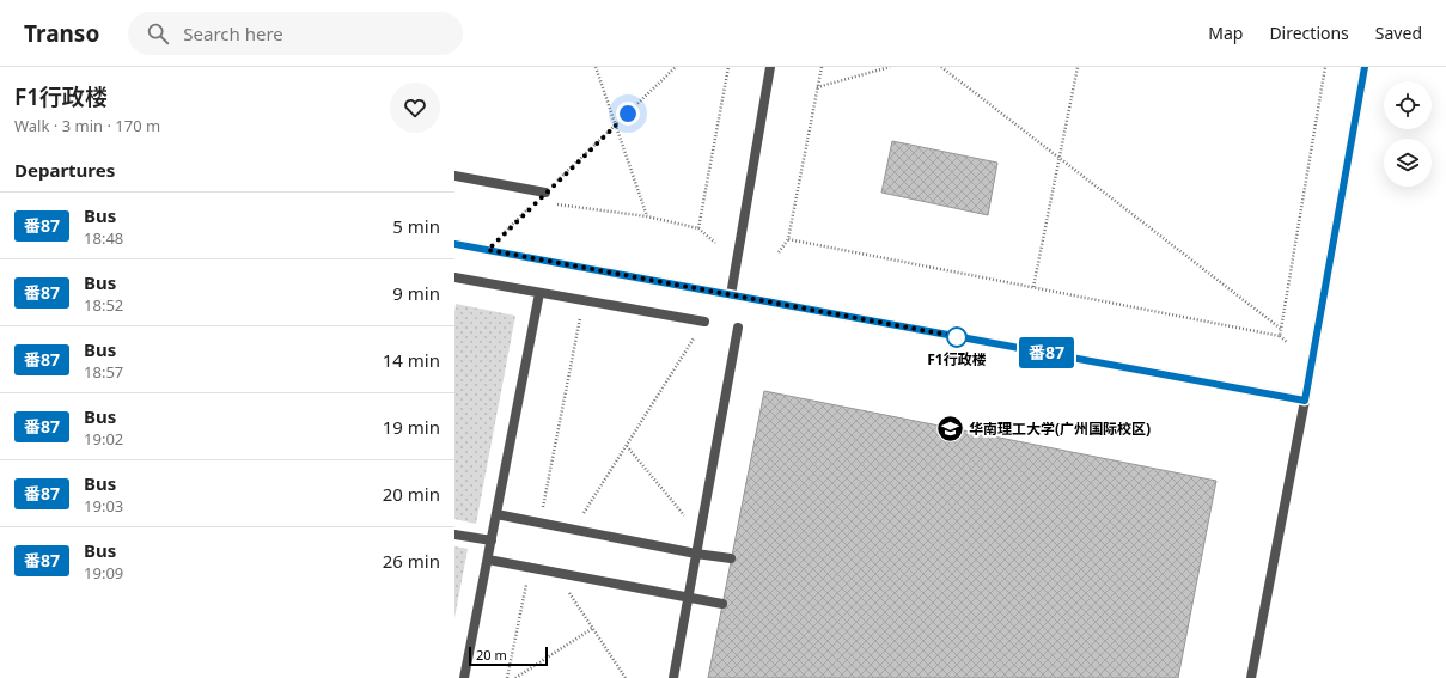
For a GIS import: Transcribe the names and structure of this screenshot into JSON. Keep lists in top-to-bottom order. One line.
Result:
{"places":{"other":["F1行政楼"],"school or university":["华南理工大学(广州国际校区)"]},"lines":["bus line 番87"],"scale_bar":"20 m","page":{"header":"Transo","search":"Search here","nav":["Map","Directions","Saved"],"heading":[["F1行政楼","Walk · 3 min · 170 m"],"Departures"],"on_map":"番87","list":[{"mark":"番87","name":"Bus","note":"18:48","value":"5 min"},{"mark":"番87","name":"Bus","note":"18:52","value":"9 min"},{"mark":"番87","name":"Bus","note":"18:57","value":"14 min"},{"mark":"番87","name":"Bus","note":"19:02","value":"19 min"},{"mark":"番87","name":"Bus","note":"19:03","value":"20 min"},{"mark":"番87","name":"Bus","note":"19:09","value":"26 min"}],"scale":"20 m"}}
